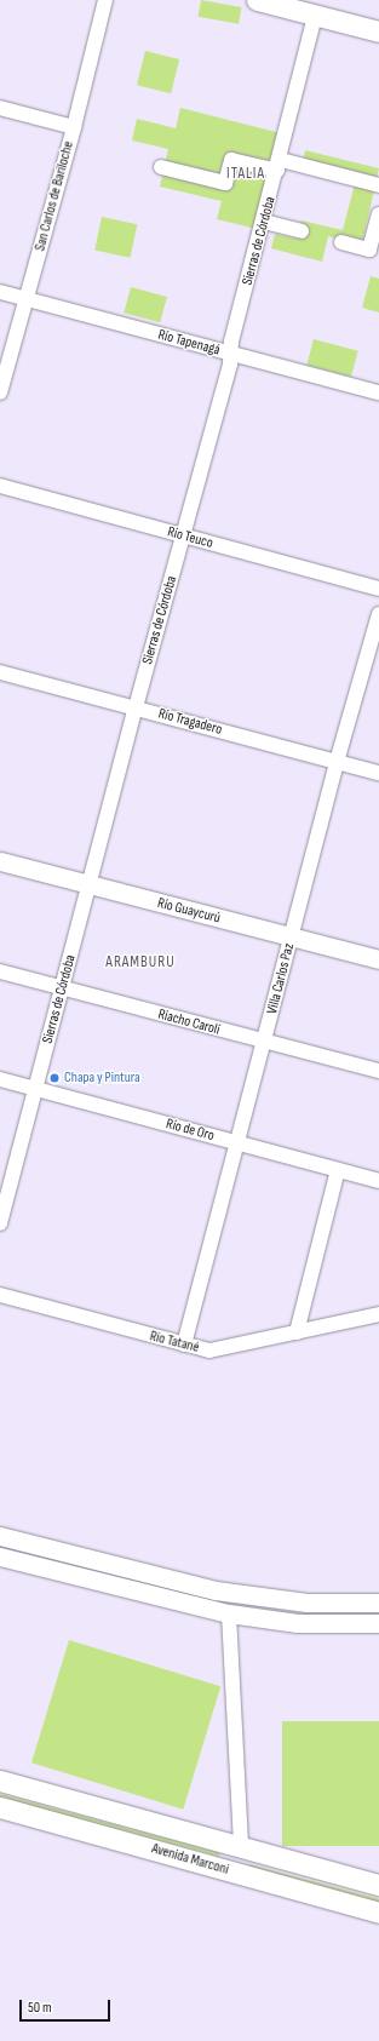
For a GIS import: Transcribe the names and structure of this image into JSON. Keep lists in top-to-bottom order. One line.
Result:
{"streets":{"main road":["Avenida Marconi"],"street":["San Carlos de Bariloche","Sierras de Córdoba","Río Tapenagá","Río Teuco","Río Tragadero","Río Guaycurú","Villa Carlos Paz","Riacho Carolí","Río de Oro","Río Tatané"]},"crossings":[["San Carlos de Bariloche","Río Tapenagá"],["Sierras de Córdoba","Río Tapenagá"],["Sierras de Córdoba","Río Teuco"],["Sierras de Córdoba","Río Tragadero"],["Sierras de Córdoba","Río Guaycurú"],["Sierras de Córdoba","Riacho Carolí"],["Sierras de Córdoba","Río de Oro"],["Río Tragadero","Villa Carlos Paz"],["Río Guaycurú","Villa Carlos Paz"],["Villa Carlos Paz","Riacho Carolí"],["Villa Carlos Paz","Río de Oro"],["Villa Carlos Paz","Río Tatané"]],"districts":["ITALIA","ARAMBURU"],"places":["Chapa y Pintura"],"scale_bar":"50 m"}
